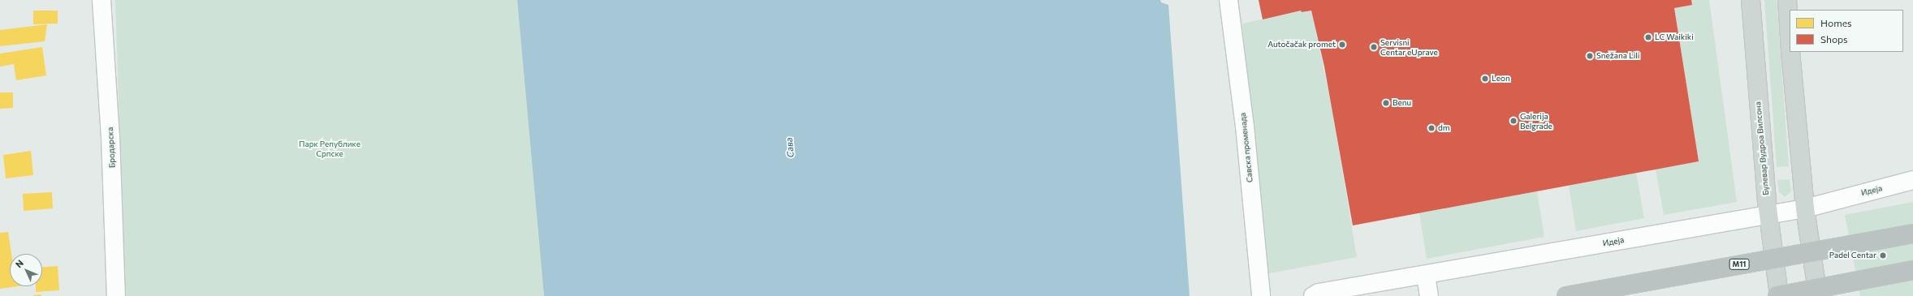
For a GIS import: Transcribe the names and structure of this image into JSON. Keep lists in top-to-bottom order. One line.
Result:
{"streets":{"highway":["M11"],"main road":["Булевар Вудроа Вилсона"],"street":["Бродарска","Савска променада","Идеја"]},"crossings":[["Булевар Вудроа Вилсона","Идеја"]],"water":["Сава"],"parks":["Парк Републике Српске"],"places":["LC Waikiki","Autočačak promet","Servisni Centar eUprave","Snežana Lili","Leon","Benu","Galerija Belgrade","dm","Padel Centar"],"legend":["Homes","Shops"],"north":"top left"}
